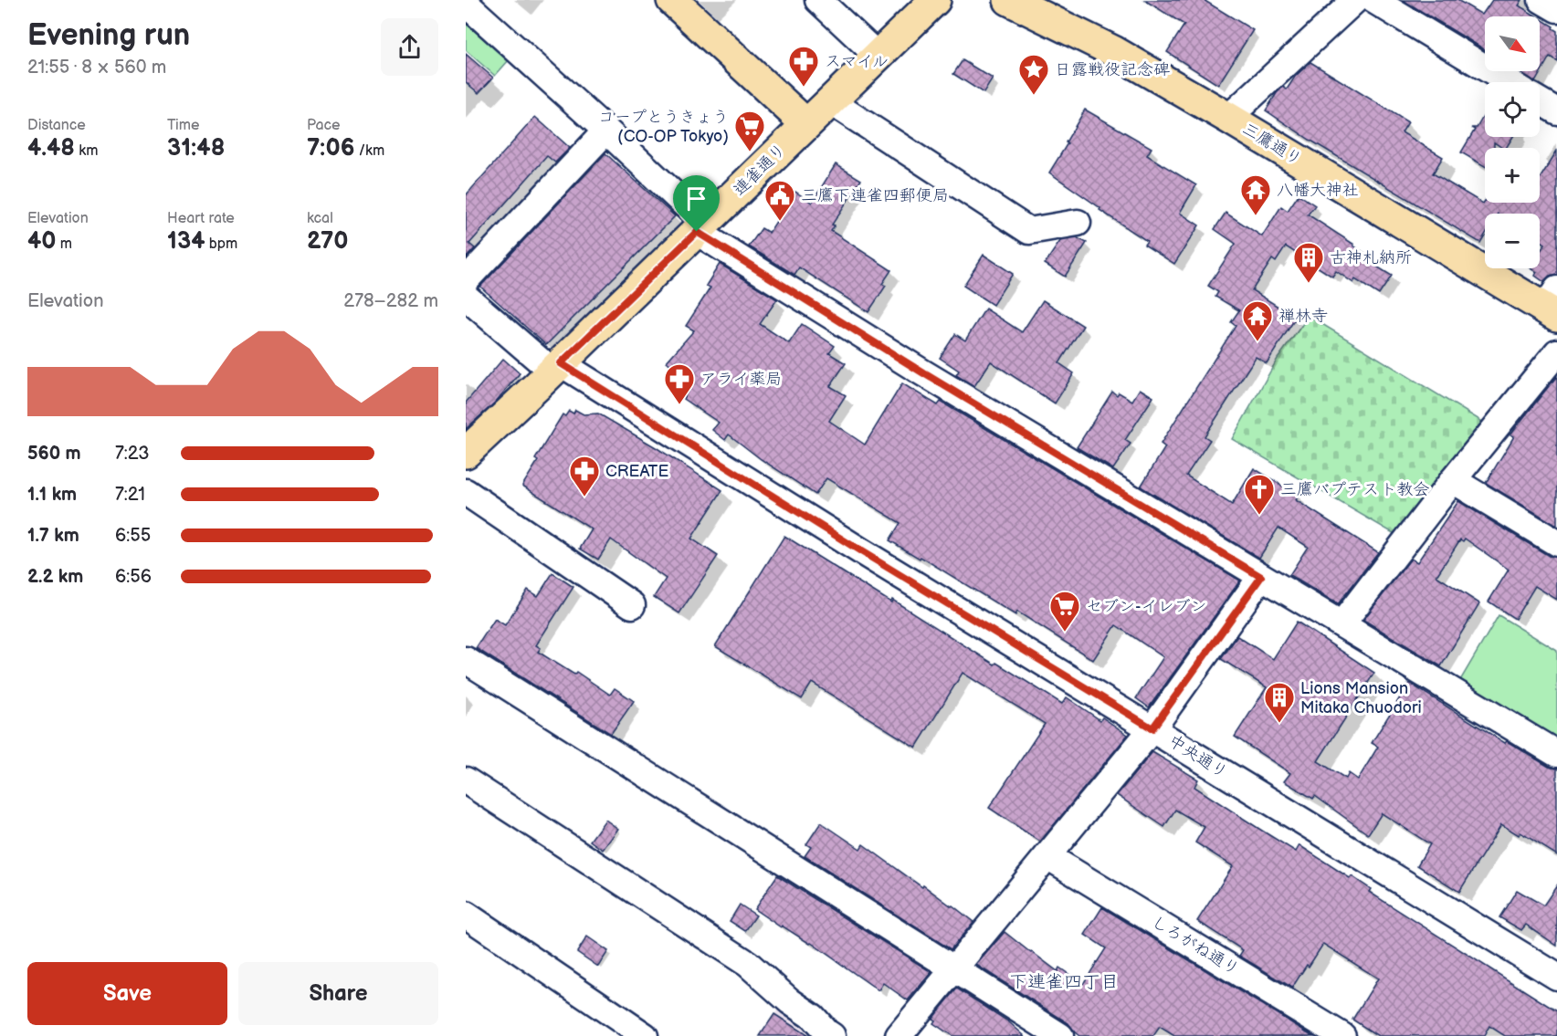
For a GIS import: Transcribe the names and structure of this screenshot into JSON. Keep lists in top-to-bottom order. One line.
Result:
{"streets":{"main road":["三鷹通り","連雀通り"],"street":["中央通り","しろがね通り"]},"crossings":[["連雀通り","中央通り"]],"districts":["下連雀四丁目"],"places":{"pharmacy":["スマイル","アライ薬局","CREATE"],"place":["日露戦役記念碑"],"supermarket":["コープとうきょう (CO-OP Tokyo)","セブン-イレブン"],"temple":["八幡大神社","禅林寺"],"public building":["三鷹下連雀四郵便局"],"building":["古神札納所","Lions Mansion Mitaka Chuodori"],"church":["三鷹バプテスト教会"]},"north":"bottom right","page":{"heading":["Evening run","21:55 · 8 × 560 m"],"map_buttons":["+","−"],"stats":[["Distance","4.48 km"],["Time","31:48"],["Pace","7:06 /km"],["Elevation","40 m"],["Heart rate","134 bpm"],["kcal","270"]],"chart":["Elevation","278–282 m"],"list":[{"name":"560 m","note":"7:23"},{"name":"1.1 km","note":"7:21"},{"name":"1.7 km","note":"6:55"},{"name":"2.2 km","note":"6:56"}],"buttons":["Save","Share"]}}
